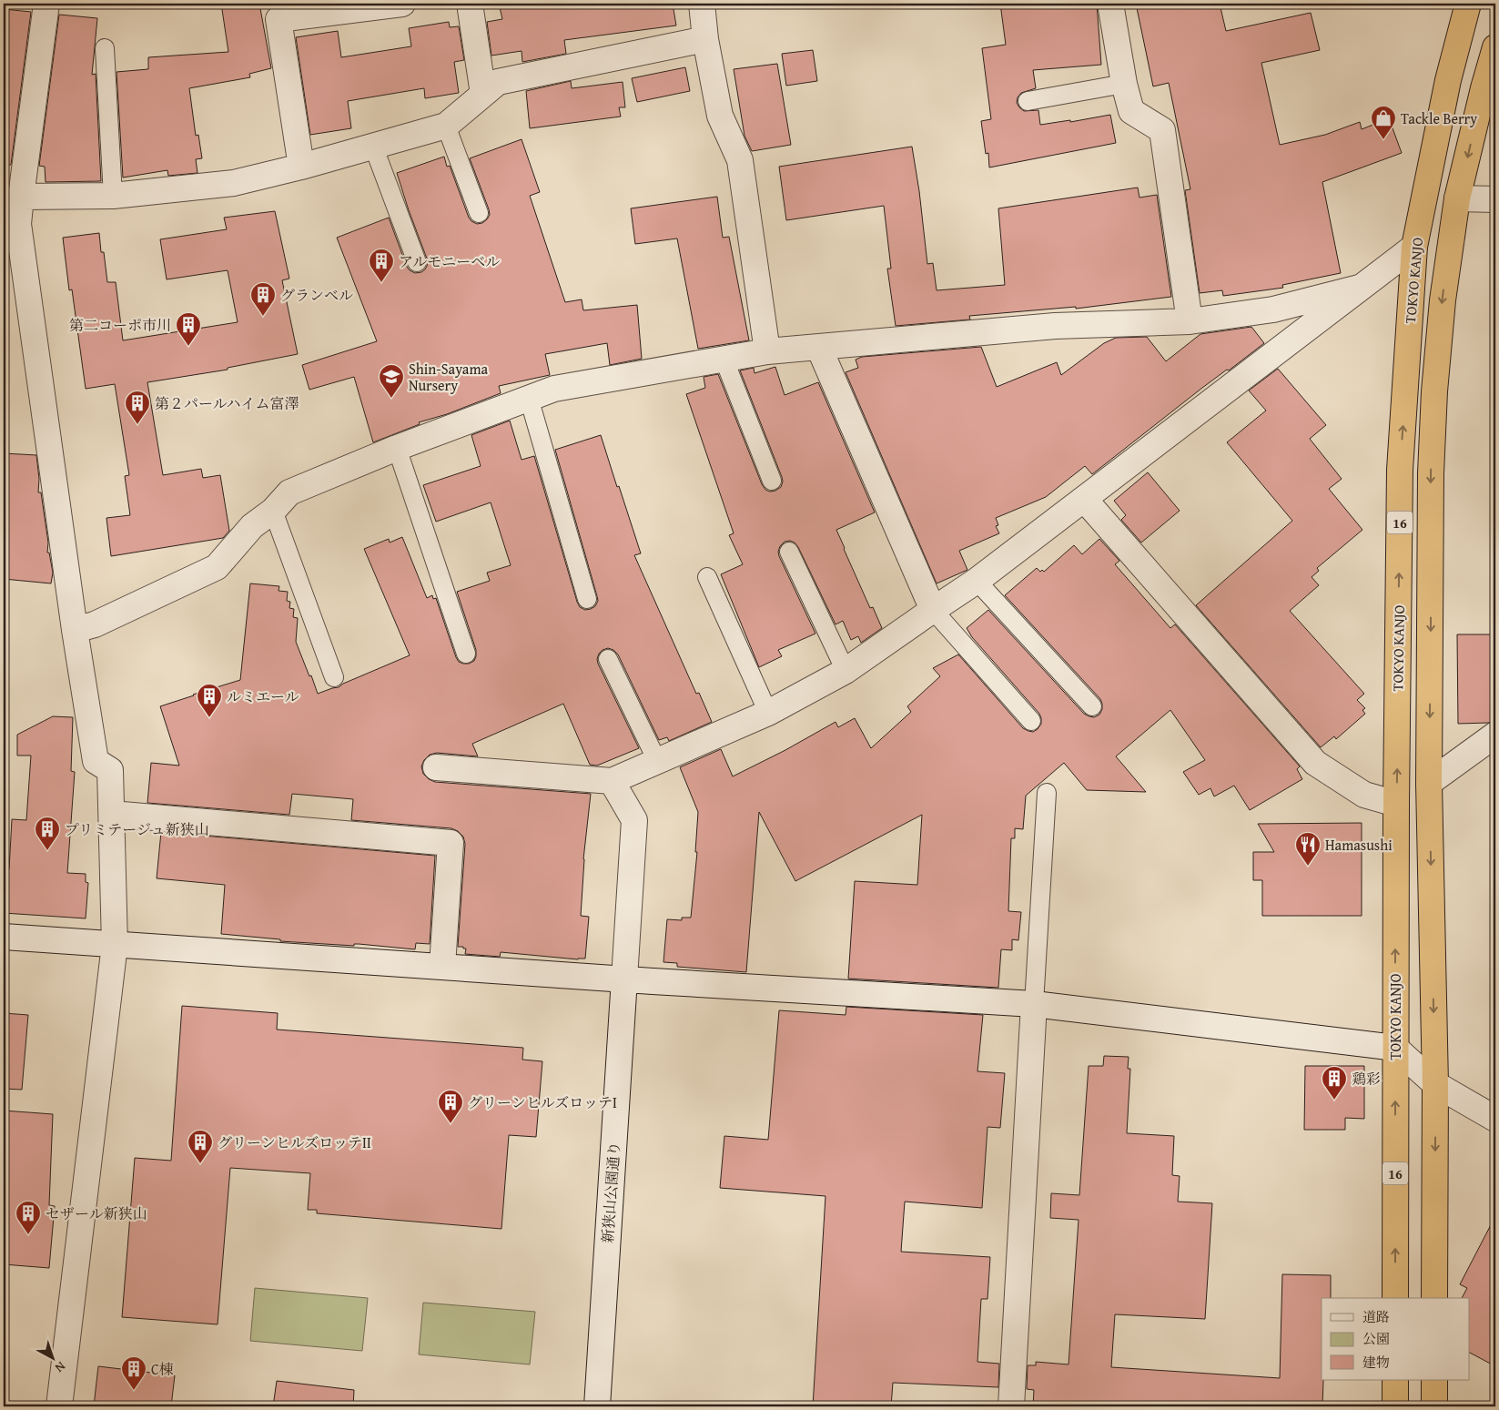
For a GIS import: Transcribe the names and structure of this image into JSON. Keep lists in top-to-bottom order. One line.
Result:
{"streets":{"highway":["TOKYO KANJO","16"],"street":["新狭山公園通り"]},"places":{"shop":["Tackle Berry"],"building":["アルモニーベル","グランベル","第二コーポ市川","第２パールハイム富澤","ルミエール","プリミテージュ新狭山","鶏彩","グリーンヒルズロッテⅠ","グリーンヒルズロッテⅡ","セザール新狭山","C棟"],"school or university":["Shin-Sayama Nursery"],"restaurant":["Hamasushi"]},"legend":["道路","公園","建物"],"north":"bottom right"}
